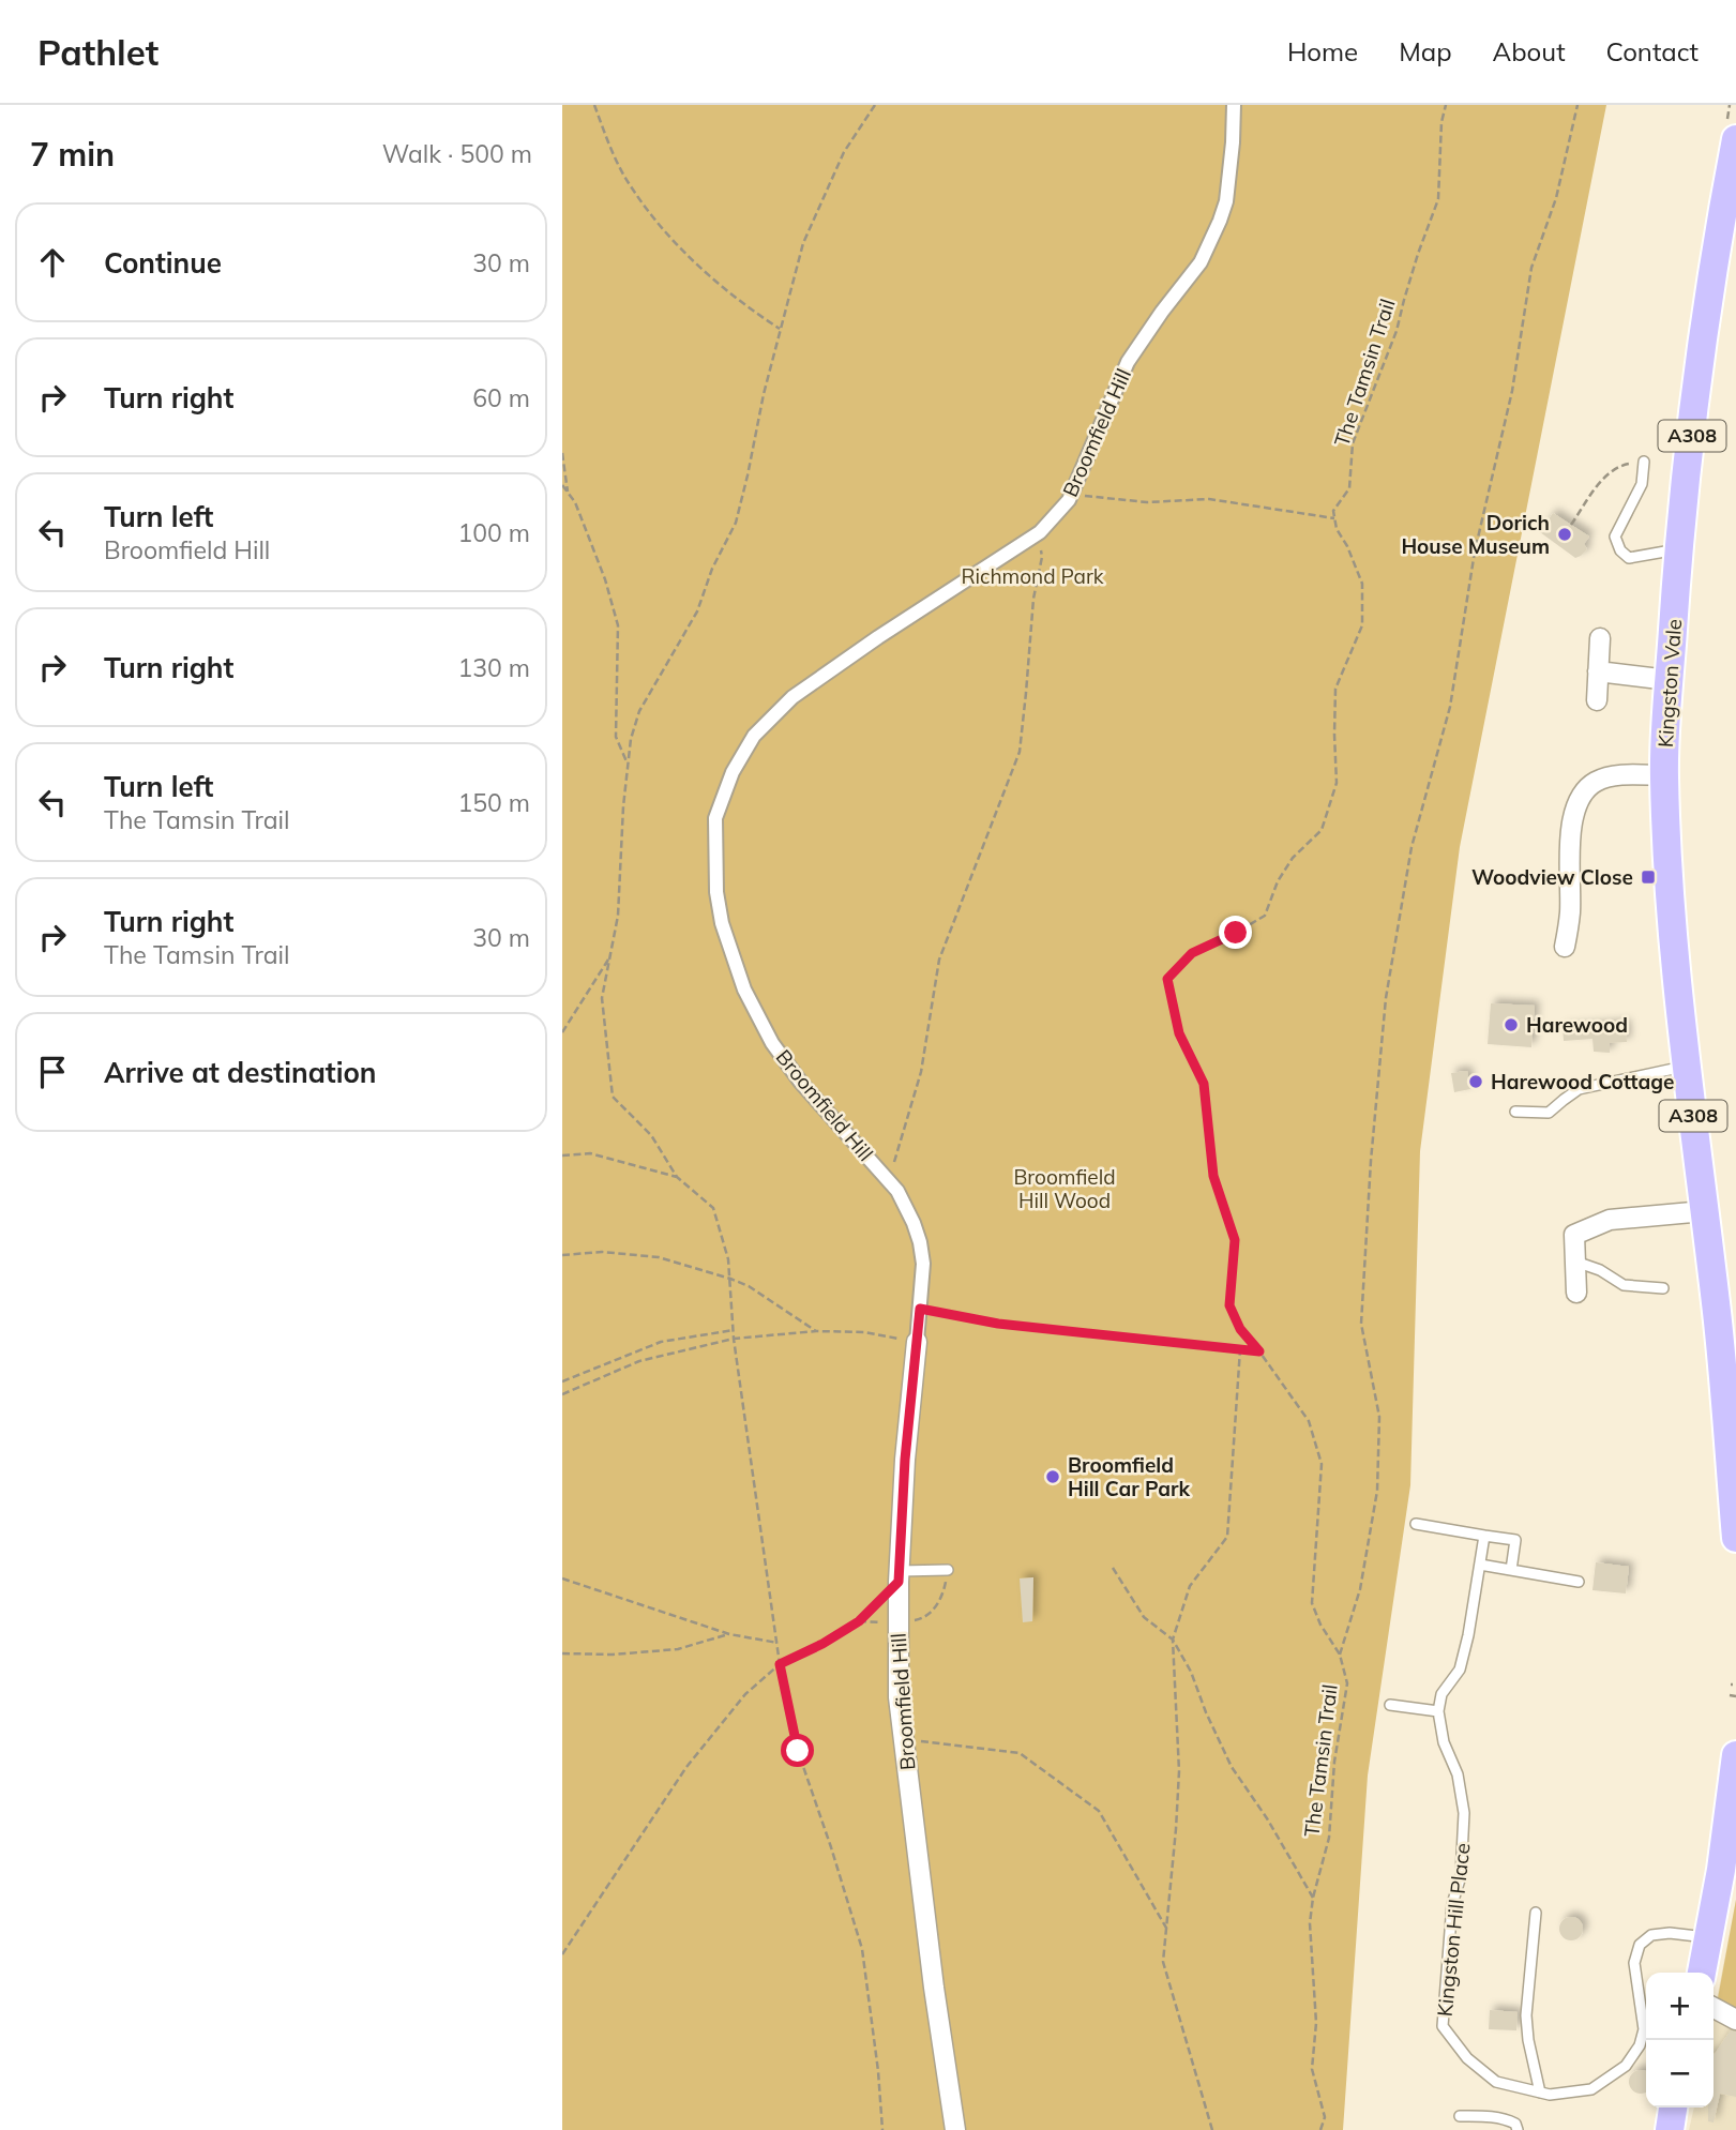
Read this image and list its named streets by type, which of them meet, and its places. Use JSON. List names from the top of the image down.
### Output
{
  "streets": {
    "main road": ["A308", "Kingston Vale"],
    "street": ["Broomfield Hill"],
    "lane": ["Kingston Hill Place"],
    "path": ["The Tamsin Trail"]
  },
  "crossings": [
    ["A308", "Kingston Vale"]
  ],
  "parks": ["Richmond Park", "Broomfield Hill Wood"],
  "places": {
    "other": [
      "Dorich House Museum",
      "Harewood",
      "Harewood Cottage",
      "Broomfield Hill Car Park"
    ],
    "transit": ["Woodview Close"]
  },
  "page": {
    "header": "Pathlet",
    "nav": [
      "Home",
      "Map",
      "About",
      "Contact"
    ],
    "heading": ["7 min", "Walk · 500 m"],
    "list": [
      ["Continue", "30 m"],
      ["Turn right", "60 m"],
      ["Turn left", "Broomfield Hill", "100 m"],
      ["Turn right", "130 m"],
      ["Turn left", "The Tamsin Trail", "150 m"],
      ["Turn right", "The Tamsin Trail", "30 m"],
      "Arrive at destination"
    ],
    "map_buttons": ["+", "−"]
  }
}
